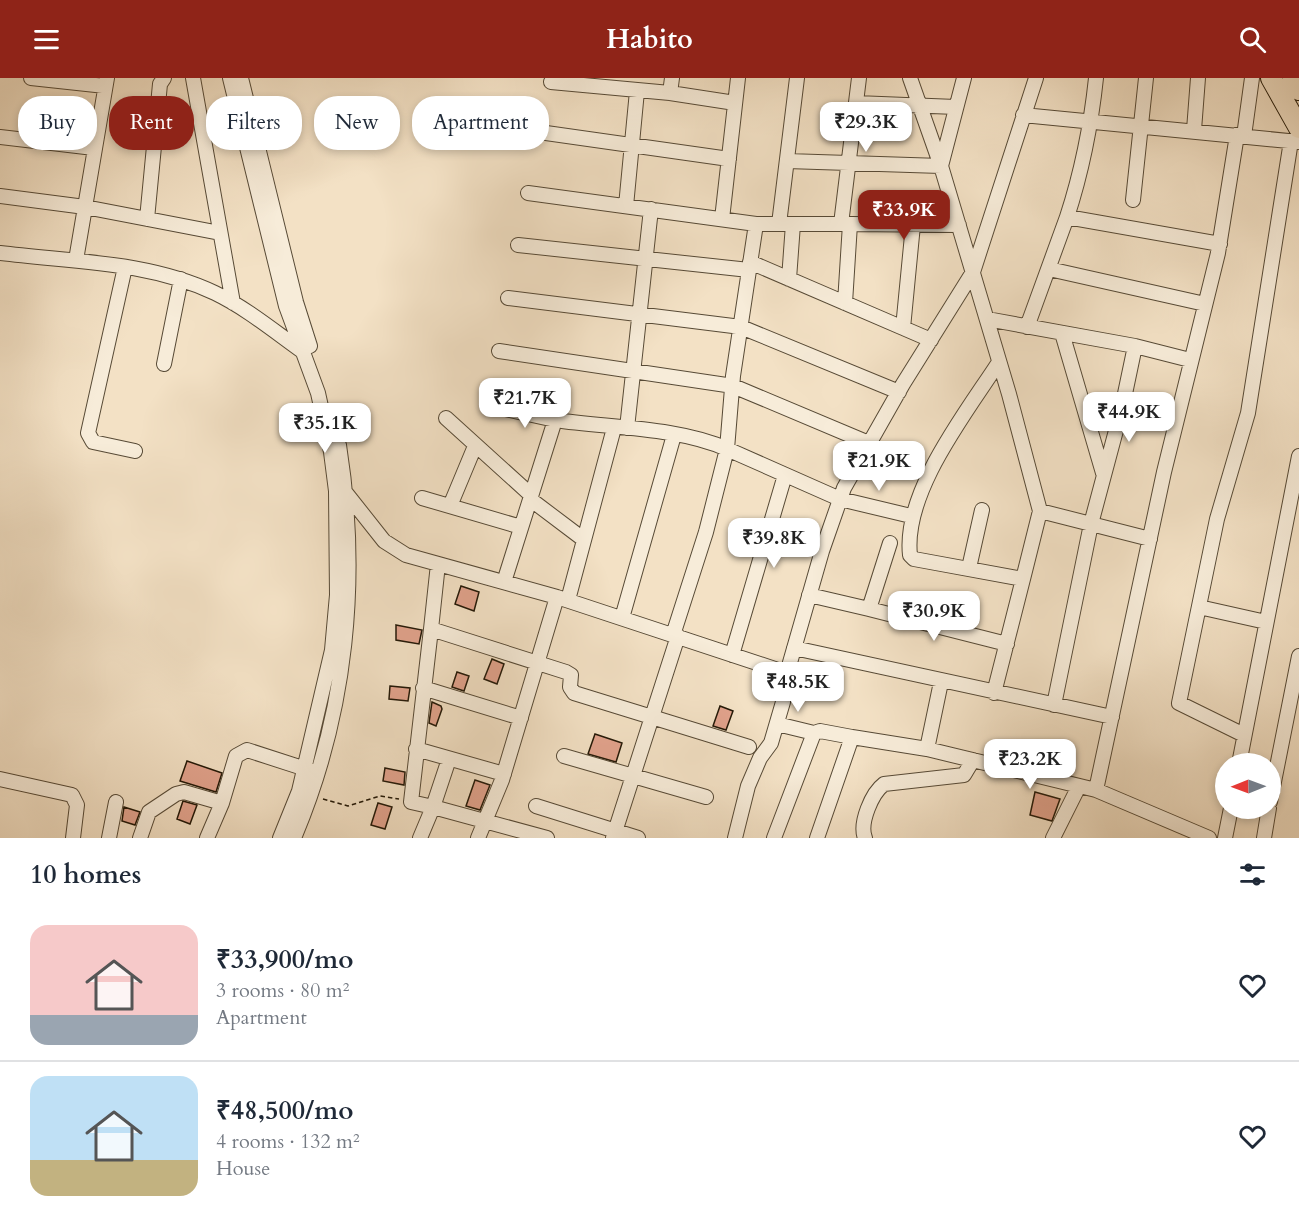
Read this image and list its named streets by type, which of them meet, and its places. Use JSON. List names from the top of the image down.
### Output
{
  "north": "left",
  "page": {
    "header": "Habito",
    "chip": [
      "Buy",
      "Rent",
      "Filters",
      "New",
      "Apartment"
    ],
    "price": [
      "₹29.3K",
      "₹33.9K",
      "₹21.7K",
      "₹44.9K",
      "₹35.1K",
      "₹21.9K",
      "₹39.8K",
      "₹30.9K",
      "₹48.5K",
      "₹23.2K"
    ],
    "heading": "10 homes",
    "list": [
      {
        "name": "₹33,900/mo",
        "note": "3 rooms · 80 m² · Apartment"
      },
      {
        "name": "₹48,500/mo",
        "note": "4 rooms · 132 m² · House"
      }
    ]
  }
}
